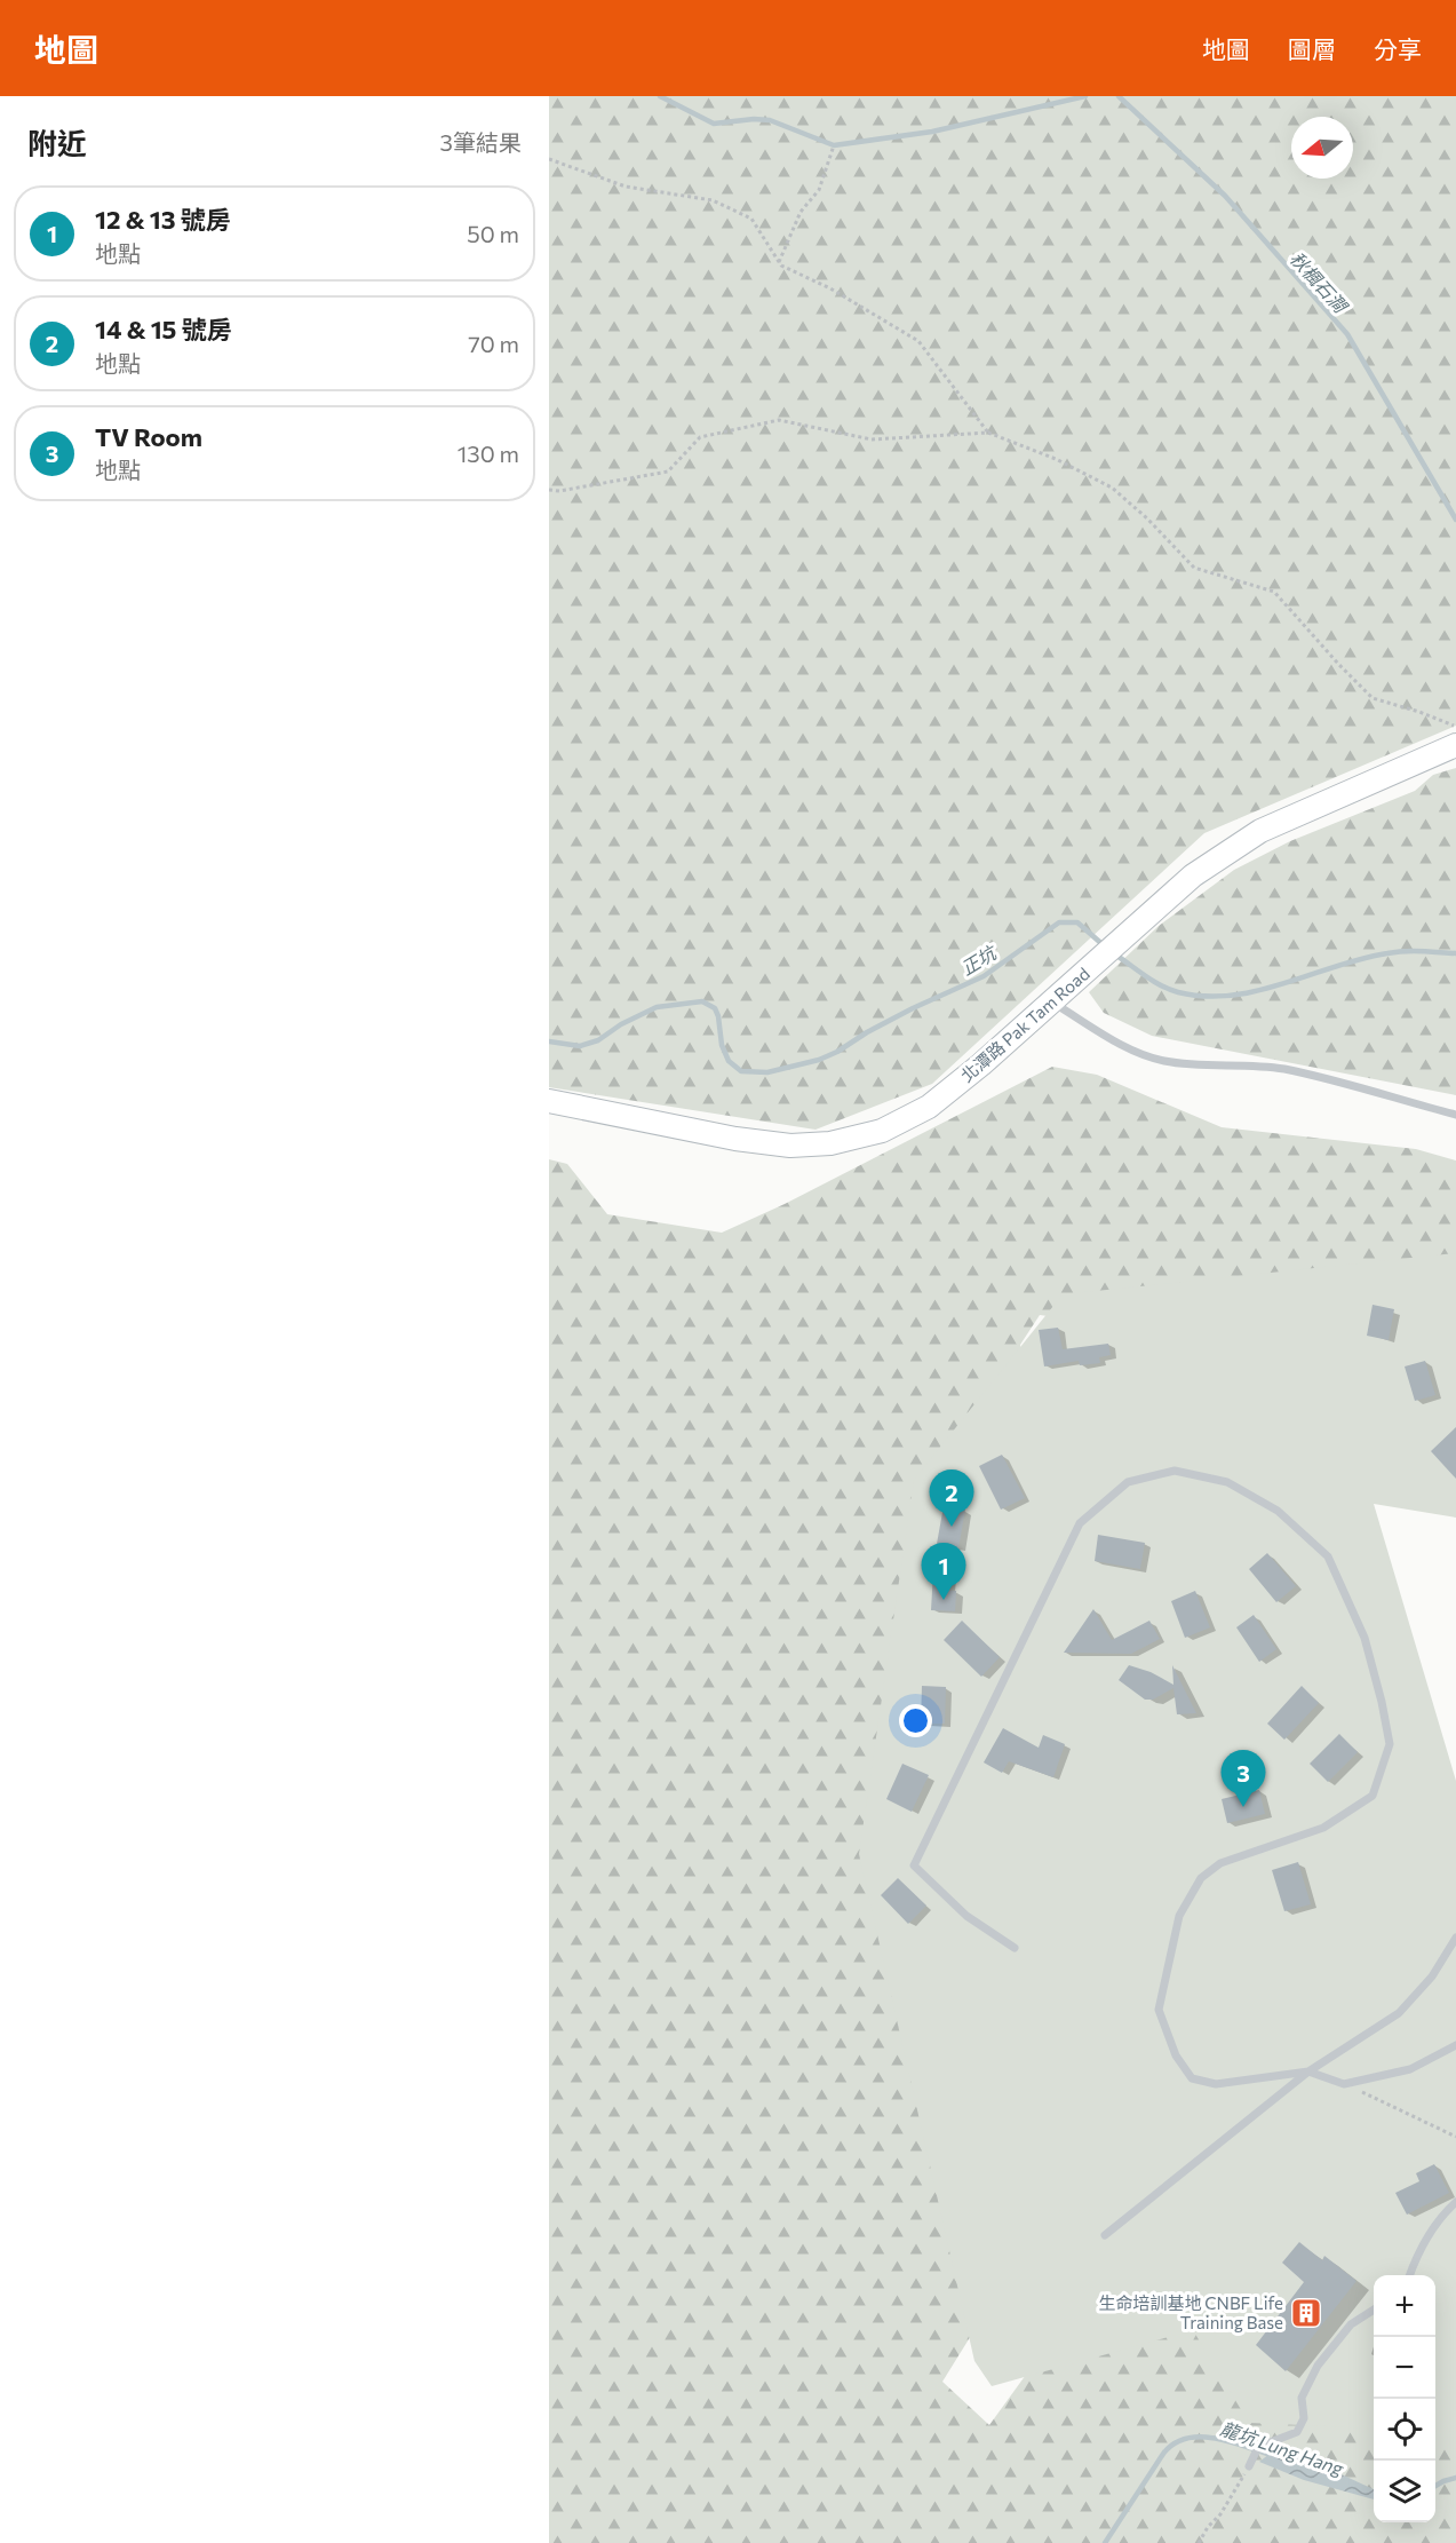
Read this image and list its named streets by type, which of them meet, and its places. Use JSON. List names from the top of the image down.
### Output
{
  "streets": {
    "street": ["北潭路 Pak Tam Road"]
  },
  "water": ["秋楓石澗", "正坑", "龍坑 Lung Hang"],
  "places": {
    "building": ["生命培訓基地 CNBF Life Training Base"]
  },
  "north": "left",
  "page": {
    "header": "地圖",
    "nav": ["地圖", "圖層", "分享"],
    "heading": ["附近", "3筆結果"],
    "list": [
      {
        "mark": "1",
        "name": "12 & 13 號房",
        "note": "地點",
        "value": "50 m"
      },
      {
        "mark": "2",
        "name": "14 & 15 號房",
        "note": "地點",
        "value": "70 m"
      },
      {
        "mark": "3",
        "name": "TV Room",
        "note": "地點",
        "value": "130 m"
      }
    ],
    "pins": ["2", "1", "3"],
    "map_buttons": ["+", "−"]
  }
}
